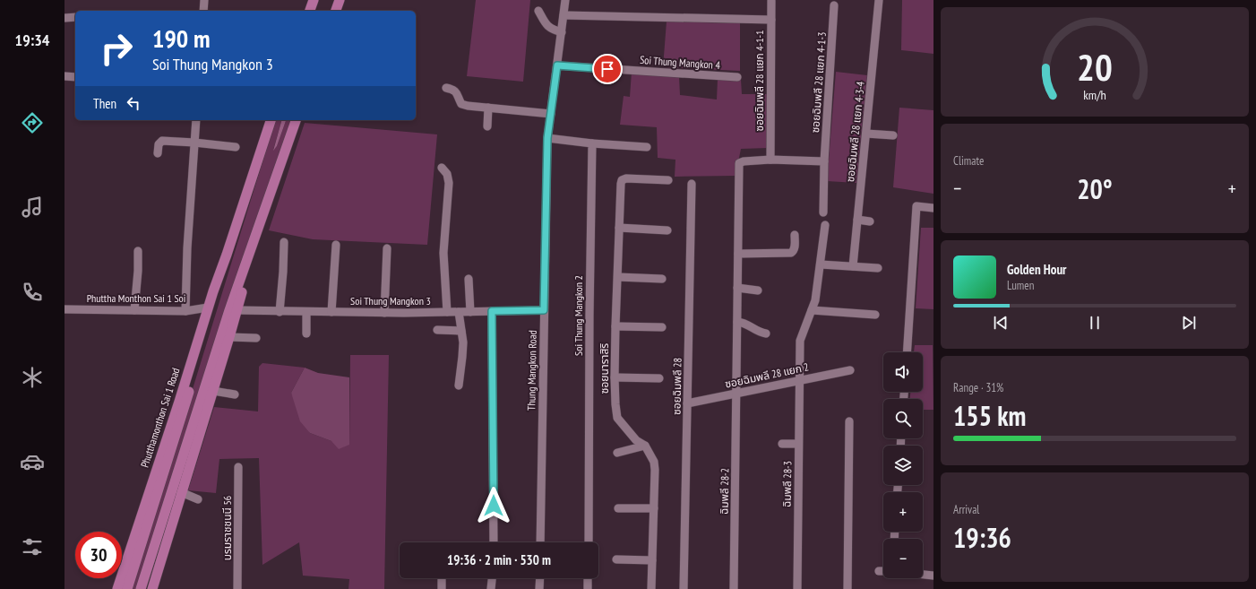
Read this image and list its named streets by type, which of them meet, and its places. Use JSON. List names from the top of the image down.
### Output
{
  "streets": {
    "main road": ["Phutthamonthon Sai 1 Road"],
    "street": [
      "Soi Thung Mangkon 4",
      "ซอยฉิมพลี 28 แยก 4-1-1",
      "ซอยฉิมพลี 28 แยก 4-1-3",
      "ซอยฉิมพลี 28 แยก 4-3-4",
      "Phuttha Monthon Sai 1 Soi",
      "Soi Thung Mangkon 3",
      "Soi Thung Mangkon 2",
      "ซอยนาราสิริ",
      "Thung Mangkon Road",
      "ซอยฉิมพลี 28 แยก 2",
      "ซอยฉิมพลี 28",
      "ฉิมพลี 28-3",
      "ฉิมพลี 28-2",
      "บรมราชชนนี 56"
    ]
  },
  "crossings": [
    ["Soi Thung Mangkon 4", "Thung Mangkon Road"],
    ["ซอยฉิมพลี 28 แยก 4-1-1", "ฉิมพลี 28-2"],
    ["Phuttha Monthon Sai 1 Soi", "Phutthamonthon Sai 1 Road"],
    ["Soi Thung Mangkon 3", "Thung Mangkon Road"],
    ["ซอยฉิมพลี 28 แยก 2", "ซอยฉิมพลี 28"],
    ["ซอยฉิมพลี 28 แยก 2", "ฉิมพลี 28-3"],
    ["ซอยฉิมพลี 28 แยก 2", "ฉิมพลี 28-2"]
  ],
  "page": {
    "tabs": "19:34",
    "turn": ["190 m", "Soi Thung Mangkon 3"],
    "then": "Then",
    "tile": [
      "Climate",
      ["Range · 31%", "155 km"],
      ["Arrival", "19:36"]
    ],
    "heat": ["−", "20°", "+"],
    "song": ["Golden Hour", "Lumen"],
    "map_buttons": ["+", "−"],
    "limit": "30",
    "trip": "19:36 · 2 min · 530 m",
    "gauge": ["20", "km/h"]
  }
}
